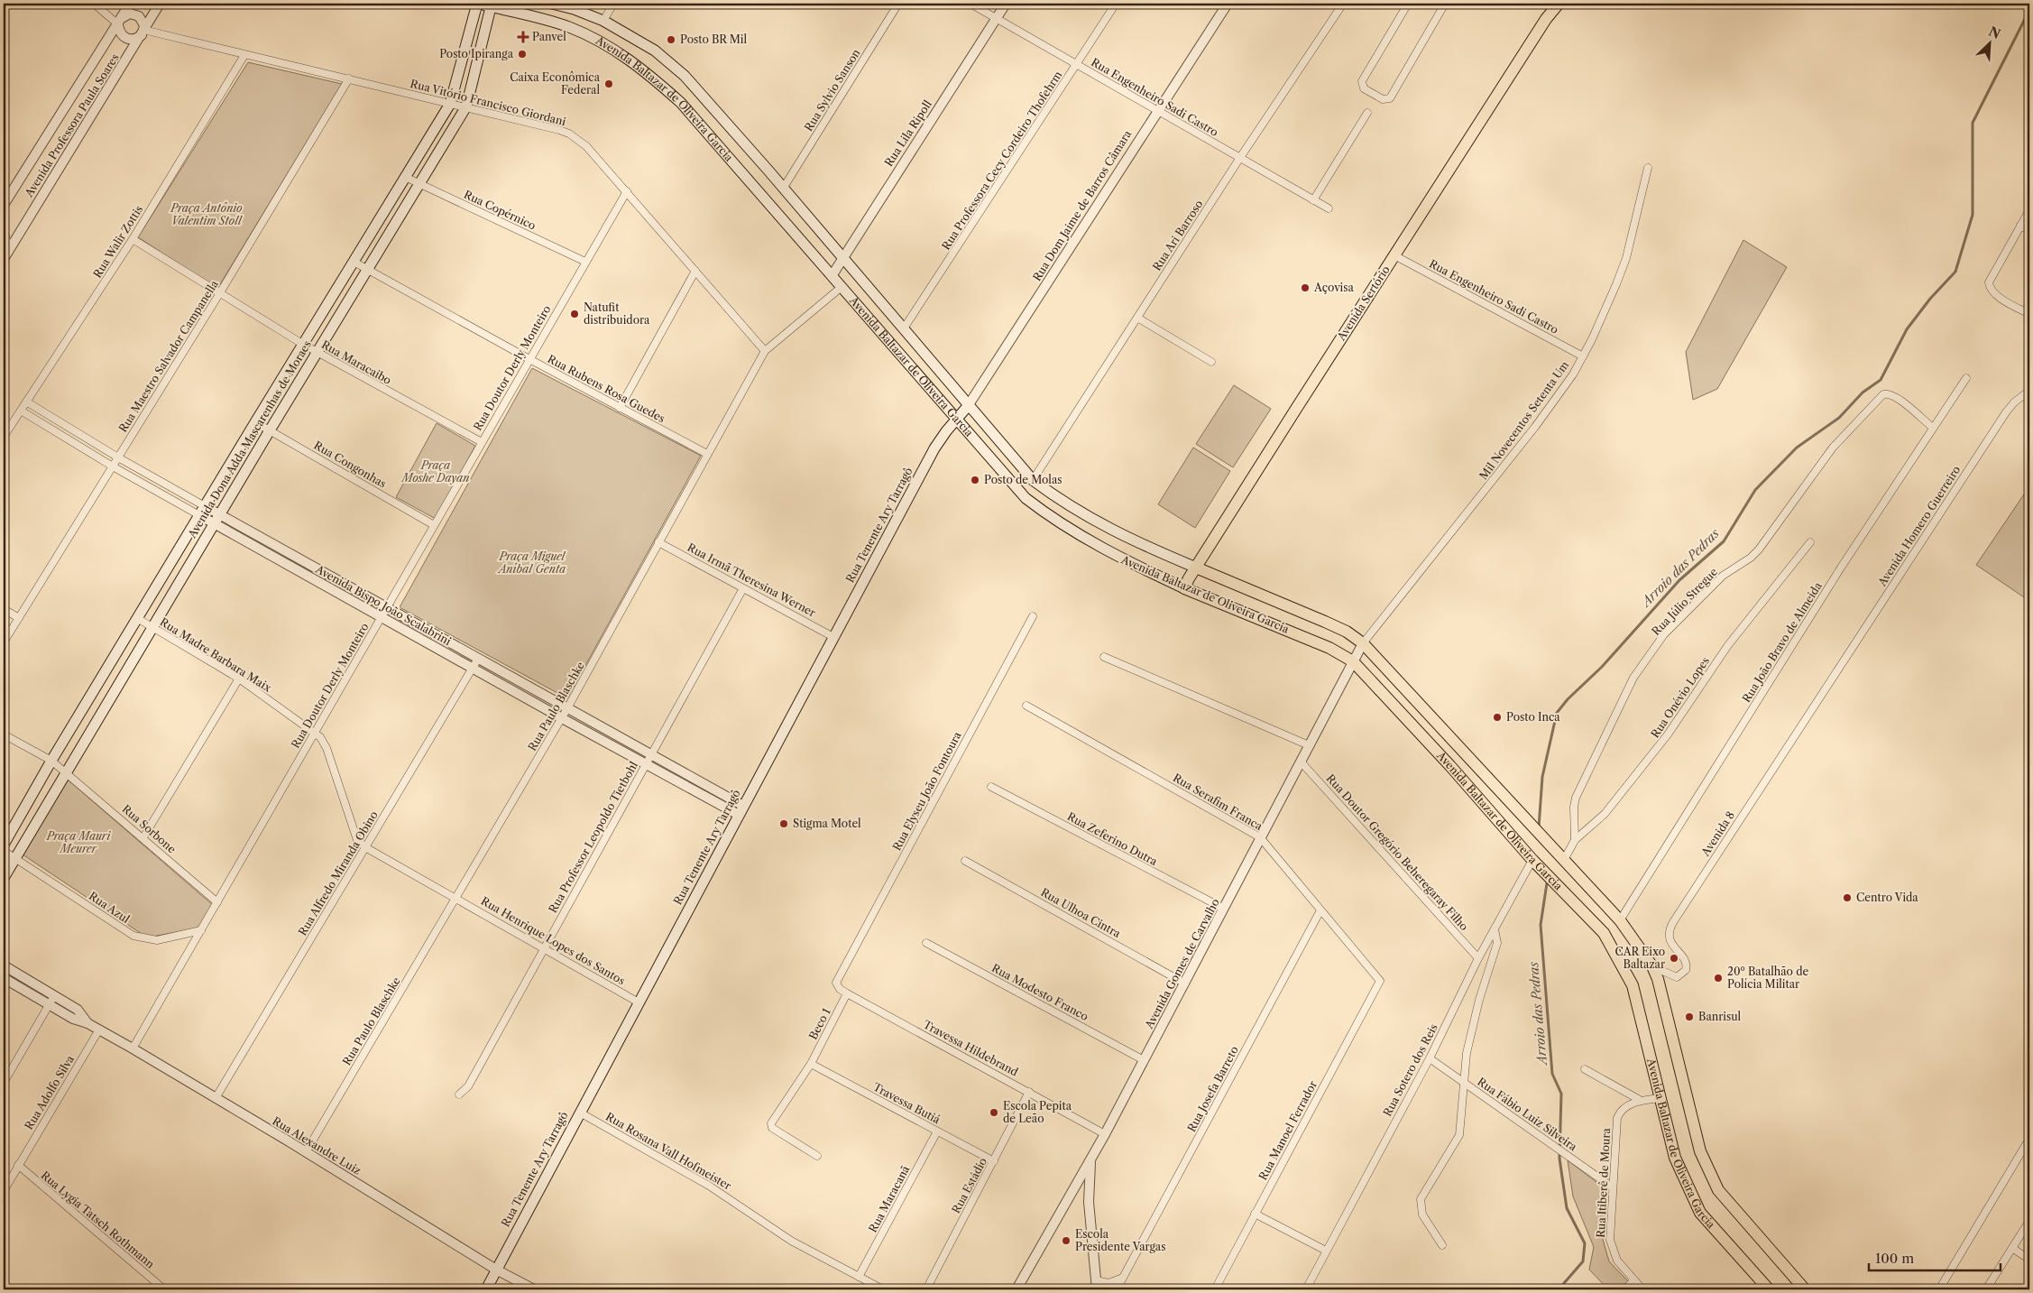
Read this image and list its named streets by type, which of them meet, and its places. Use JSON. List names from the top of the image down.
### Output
{
  "streets": {
    "main road": [
      "Avenida Baltazar de Oliveira Garcia",
      "Rua Dom Jaime de Barros Câmara",
      "Avenida Sertório",
      "Avenida Dona Adda Mascarenhas de Moraes",
      "Rua Tenente Ary Tarragô"
    ],
    "street": [
      "Rua Sylvio Sanson",
      "Rua Engenheiro Sadi Castro",
      "Rua Vitório Francisco Giordani",
      "Avenida Professora Paula Soares",
      "Rua Lila Ripoll",
      "Rua Professora Cecy Cordeiro Thofehrm",
      "Rua Copérnico",
      "Rua Ari Barroso",
      "Rua Walir Zottis",
      "Rua Maestro Salvador Campanella",
      "Rua Maracaibo",
      "Rua Doutor Derly Monteiro",
      "Rua Rubens Rosa Guedes",
      "Mil Novecentos Setenta Um",
      "Rua Congonhas",
      "Avenida Homero Guerreiro",
      "Rua Irmã Theresina Werner",
      "Rua Júlio Stregue",
      "Avenida Bispo João Scalabrini",
      "Rua João Bravo de Almeida",
      "Rua Madre Barbara Maix",
      "Rua Onévio Lopes",
      "Rua Paulo Blaschke",
      "Rua Elyseu João Fontoura",
      "Rua Serafim Franca",
      "Rua Sorbone",
      "Avenida 8",
      "Rua Professor Leopoldo Tietbohl",
      "Rua Zeferino Dutra",
      "Rua Doutor Gregório Beheregaray Filho",
      "Rua Alfredo Miranda Obino",
      "Rua Azul",
      "Rua Ulhoa Cintra",
      "Rua Henrique Lopes dos Santos",
      "Avenida Gomes de Carvalho",
      "Rua Modesto Franco",
      "Beco 1",
      "Travessa Hildebrand",
      "Rua Sotero dos Reis",
      "Rua Josefa Barreto",
      "Rua Adolfo Silva",
      "Travessa Butiá",
      "Rua Fábio Luiz Silveira",
      "Rua Manoel Ferrador",
      "Rua Alexandre Luiz",
      "Rua Rosana Vall Hofmeister",
      "Rua Itiberê de Moura",
      "Rua Estádio",
      "Rua Maracanã",
      "Rua Lygia Tatsch Rothmann"
    ]
  },
  "crossings": [
    ["Rua Sylvio Sanson", "Avenida Baltazar de Oliveira Garcia"],
    ["Rua Engenheiro Sadi Castro", "Rua Lila Ripoll"],
    ["Rua Engenheiro Sadi Castro", "Rua Professora Cecy Cordeiro Thofehrm"],
    ["Rua Engenheiro Sadi Castro", "Rua Dom Jaime de Barros Câmara"],
    ["Rua Engenheiro Sadi Castro", "Rua Ari Barroso"],
    ["Rua Engenheiro Sadi Castro", "Avenida Sertório"],
    ["Rua Engenheiro Sadi Castro", "Mil Novecentos Setenta Um"],
    ["Avenida Baltazar de Oliveira Garcia", "Rua Lila Ripoll"],
    ["Avenida Baltazar de Oliveira Garcia", "Rua Professora Cecy Cordeiro Thofehrm"],
    ["Avenida Baltazar de Oliveira Garcia", "Rua Dom Jaime de Barros Câmara"],
    ["Avenida Baltazar de Oliveira Garcia", "Rua Ari Barroso"],
    ["Avenida Baltazar de Oliveira Garcia", "Avenida Sertório"],
    ["Avenida Baltazar de Oliveira Garcia", "Mil Novecentos Setenta Um"],
    ["Avenida Baltazar de Oliveira Garcia", "Avenida Dona Adda Mascarenhas de Moraes"],
    ["Avenida Baltazar de Oliveira Garcia", "Rua Tenente Ary Tarragô"],
    ["Avenida Baltazar de Oliveira Garcia", "Rua João Bravo de Almeida"],
    ["Avenida Baltazar de Oliveira Garcia", "Rua Onévio Lopes"],
    ["Avenida Baltazar de Oliveira Garcia", "Rua Paulo Blaschke"],
    ["Avenida Baltazar de Oliveira Garcia", "Avenida 8"],
    ["Avenida Baltazar de Oliveira Garcia", "Avenida Gomes de Carvalho"],
    ["Avenida Baltazar de Oliveira Garcia", "Rua Sotero dos Reis"],
    ["Avenida Baltazar de Oliveira Garcia", "Rua Itiberê de Moura"],
    ["Rua Vitório Francisco Giordani", "Avenida Professora Paula Soares"],
    ["Rua Vitório Francisco Giordani", "Rua Walir Zottis"],
    ["Rua Vitório Francisco Giordani", "Rua Maestro Salvador Campanella"],
    ["Rua Vitório Francisco Giordani", "Rua Doutor Derly Monteiro"],
    ["Rua Vitório Francisco Giordani", "Avenida Dona Adda Mascarenhas de Moraes"],
    ["Rua Vitório Francisco Giordani", "Rua Paulo Blaschke"],
    ["Rua Dom Jaime de Barros Câmara", "Rua Tenente Ary Tarragô"],
    ["Rua Copérnico", "Rua Doutor Derly Monteiro"],
    ["Rua Copérnico", "Avenida Dona Adda Mascarenhas de Moraes"],
    ["Rua Walir Zottis", "Rua Maracaibo"],
    ["Rua Walir Zottis", "Avenida Bispo João Scalabrini"],
    ["Rua Maestro Salvador Campanella", "Rua Maracaibo"],
    ["Rua Maestro Salvador Campanella", "Avenida Bispo João Scalabrini"],
    ["Rua Maracaibo", "Rua Doutor Derly Monteiro"],
    ["Rua Maracaibo", "Avenida Dona Adda Mascarenhas de Moraes"],
    ["Rua Doutor Derly Monteiro", "Rua Rubens Rosa Guedes"],
    ["Rua Doutor Derly Monteiro", "Rua Congonhas"],
    ["Rua Doutor Derly Monteiro", "Avenida Bispo João Scalabrini"],
    ["Rua Doutor Derly Monteiro", "Rua Madre Barbara Maix"],
    ["Rua Doutor Derly Monteiro", "Rua Sorbone"],
    ["Rua Doutor Derly Monteiro", "Rua Azul"],
    ["Rua Doutor Derly Monteiro", "Rua Alexandre Luiz"],
    ["Rua Rubens Rosa Guedes", "Avenida Dona Adda Mascarenhas de Moraes"],
    ["Rua Rubens Rosa Guedes", "Rua Paulo Blaschke"],
    ["Mil Novecentos Setenta Um", "Avenida Gomes de Carvalho"],
    ["Avenida Dona Adda Mascarenhas de Moraes", "Rua Congonhas"],
    ["Avenida Dona Adda Mascarenhas de Moraes", "Avenida Bispo João Scalabrini"],
    ["Avenida Dona Adda Mascarenhas de Moraes", "Rua Madre Barbara Maix"],
    ["Avenida Dona Adda Mascarenhas de Moraes", "Rua Sorbone"],
    ["Avenida Dona Adda Mascarenhas de Moraes", "Rua Azul"],
    ["Rua Tenente Ary Tarragô", "Rua Irmã Theresina Werner"],
    ["Rua Tenente Ary Tarragô", "Avenida Bispo João Scalabrini"],
    ["Rua Tenente Ary Tarragô", "Rua Henrique Lopes dos Santos"],
    ["Rua Tenente Ary Tarragô", "Rua Alexandre Luiz"],
    ["Rua Tenente Ary Tarragô", "Rua Rosana Vall Hofmeister"],
    ["Avenida Homero Guerreiro", "Avenida 8"],
    ["Rua Irmã Theresina Werner", "Rua Paulo Blaschke"],
    ["Rua Irmã Theresina Werner", "Rua Professor Leopoldo Tietbohl"],
    ["Rua Júlio Stregue", "Rua João Bravo de Almeida"],
    ["Rua Júlio Stregue", "Rua Onévio Lopes"],
    ["Avenida Bispo João Scalabrini", "Rua Paulo Blaschke"],
    ["Avenida Bispo João Scalabrini", "Rua Professor Leopoldo Tietbohl"],
    ["Avenida Bispo João Scalabrini", "Rua Alfredo Miranda Obino"],
    ["Rua Madre Barbara Maix", "Rua Paulo Blaschke"],
    ["Rua Madre Barbara Maix", "Rua Alfredo Miranda Obino"],
    ["Rua Madre Barbara Maix", "Rua Henrique Lopes dos Santos"],
    ["Rua Paulo Blaschke", "Rua Henrique Lopes dos Santos"],
    ["Rua Paulo Blaschke", "Rua Alexandre Luiz"],
    ["Rua Elyseu João Fontoura", "Beco 1"],
    ["Rua Elyseu João Fontoura", "Travessa Hildebrand"],
    ["Rua Serafim Franca", "Avenida Gomes de Carvalho"],
    ["Rua Serafim Franca", "Rua Josefa Barreto"],
    ["Rua Serafim Franca", "Rua Manoel Ferrador"],
    ["Rua Professor Leopoldo Tietbohl", "Rua Henrique Lopes dos Santos"],
    ["Rua Zeferino Dutra", "Avenida Gomes de Carvalho"],
    ["Rua Doutor Gregório Beheregaray Filho", "Avenida Gomes de Carvalho"],
    ["Rua Doutor Gregório Beheregaray Filho", "Rua Sotero dos Reis"],
    ["Rua Alfredo Miranda Obino", "Rua Alexandre Luiz"],
    ["Rua Ulhoa Cintra", "Avenida Gomes de Carvalho"],
    ["Avenida Gomes de Carvalho", "Rua Modesto Franco"],
    ["Avenida Gomes de Carvalho", "Travessa Hildebrand"],
    ["Beco 1", "Travessa Hildebrand"],
    ["Beco 1", "Travessa Butiá"],
    ["Travessa Hildebrand", "Rua Estádio"],
    ["Rua Sotero dos Reis", "Rua Fábio Luiz Silveira"],
    ["Rua Adolfo Silva", "Rua Alexandre Luiz"],
    ["Rua Adolfo Silva", "Rua Lygia Tatsch Rothmann"],
    ["Travessa Butiá", "Rua Estádio"],
    ["Travessa Butiá", "Rua Maracanã"],
    ["Rua Fábio Luiz Silveira", "Rua Itiberê de Moura"],
    ["Rua Rosana Vall Hofmeister", "Rua Maracanã"]
  ],
  "water": ["Arroio das Pedras"],
  "parks": [
    "Praça Antônio Valentim Stoll",
    "Praça Moshe Dayan",
    "Praça Miguel Aníbal Genta",
    "Praça Mauri Meurer"
  ],
  "places": {
    "health": ["Panvel"],
    "other": [
      "Posto BR Mil",
      "Posto Ipiranga",
      "Caixa Econômica Federal",
      "Açovisa",
      "Natufit distribuidora",
      "Posto de Molas",
      "Posto Inca",
      "Stigma Motel",
      "Centro Vida",
      "CAR Eixo Baltazar",
      "20º Batalhão de Polícia Militar",
      "Banrisul",
      "Escola Pepita de Leão",
      "Escola Presidente Vargas"
    ]
  },
  "scale_bar": "100 m",
  "north": "top right"
}
